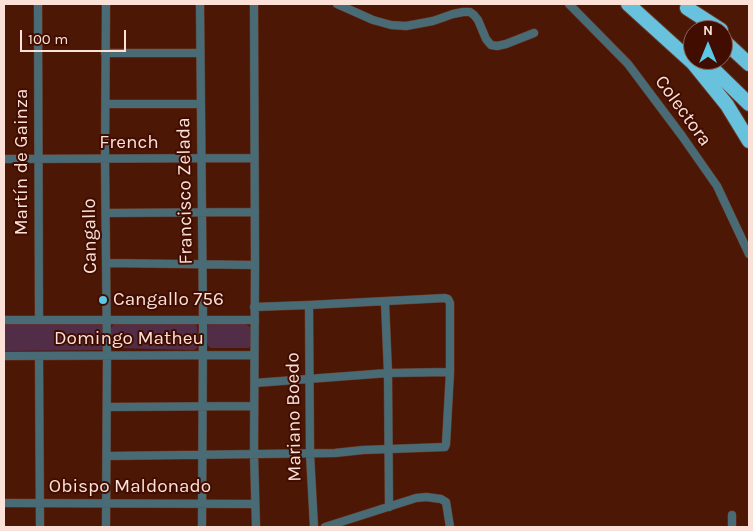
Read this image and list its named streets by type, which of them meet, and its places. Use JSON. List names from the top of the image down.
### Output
{
  "streets": {
    "street": [
      "Colectora",
      "French",
      "Martín de Gainza",
      "Francisco Zelada",
      "Cangallo",
      "Domingo Matheu",
      "Mariano Boedo",
      "Obispo Maldonado"
    ]
  },
  "crossings": [
    ["French", "Martín de Gainza"],
    ["French", "Francisco Zelada"],
    ["French", "Cangallo"],
    ["Martín de Gainza", "Domingo Matheu"],
    ["Francisco Zelada", "Domingo Matheu"],
    ["Francisco Zelada", "Obispo Maldonado"],
    ["Cangallo", "Domingo Matheu"],
    ["Cangallo", "Obispo Maldonado"]
  ],
  "places": ["Cangallo 756"],
  "scale_bar": "100 m",
  "north": "top"
}
